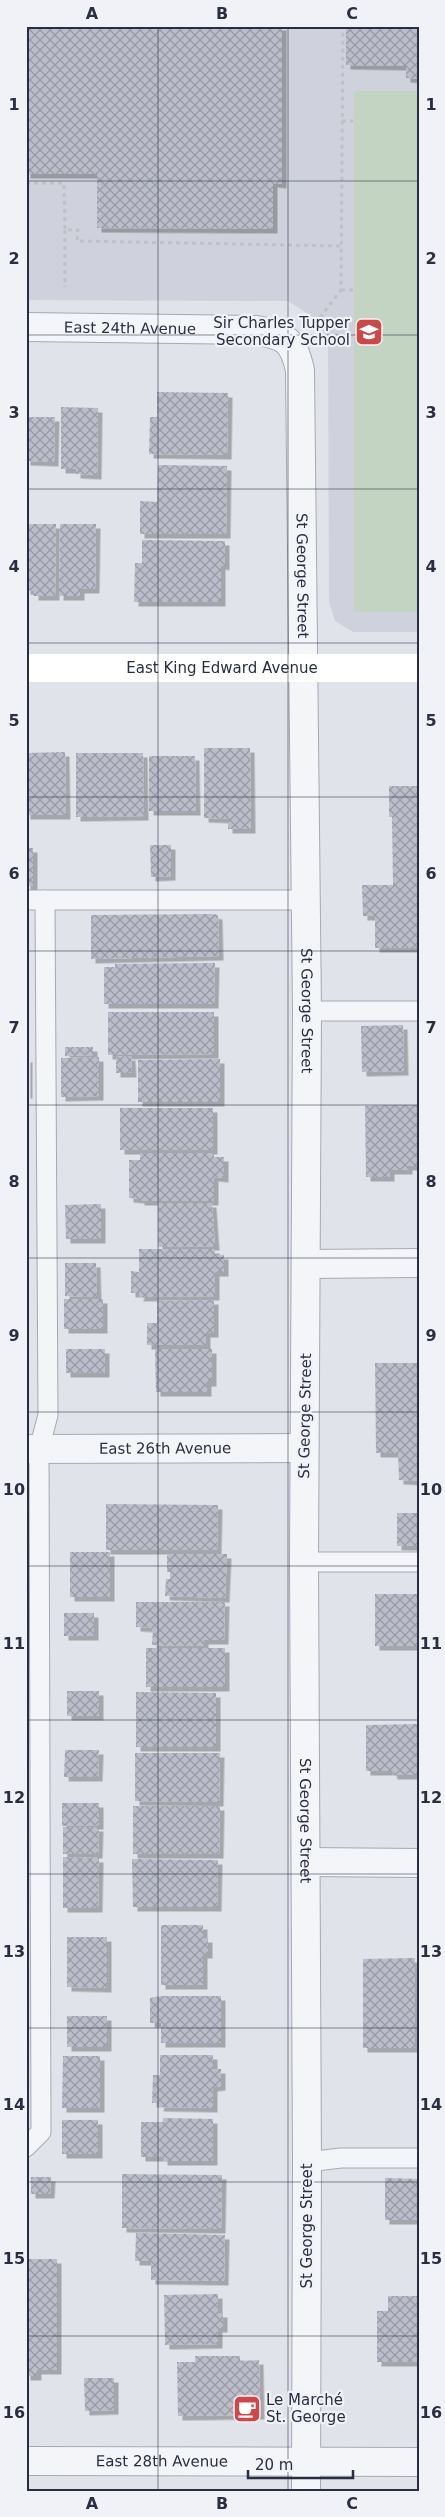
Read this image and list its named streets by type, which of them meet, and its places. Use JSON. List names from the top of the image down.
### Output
{
  "streets": {
    "main road": ["East King Edward Avenue"],
    "street": [
      "East 24th Avenue",
      "St George Street",
      "East 26th Avenue",
      "East 28th Avenue"
    ]
  },
  "crossings": [
    ["East 24th Avenue", "St George Street"],
    ["St George Street", "East King Edward Avenue"],
    ["St George Street", "East 26th Avenue"],
    ["St George Street", "East 28th Avenue"]
  ],
  "places": {
    "school or university": ["Sir Charles Tupper Secondary School"],
    "cafe": ["Le Marché St. George"]
  },
  "scale_bar": "20 m",
  "grid": {
    "columns": ["A", "B", "C"],
    "rows": [
      "1",
      "2",
      "3",
      "4",
      "5",
      "6",
      "7",
      "8",
      "9",
      "10",
      "11",
      "12",
      "13",
      "14",
      "15",
      "16"
    ]
  }
}
